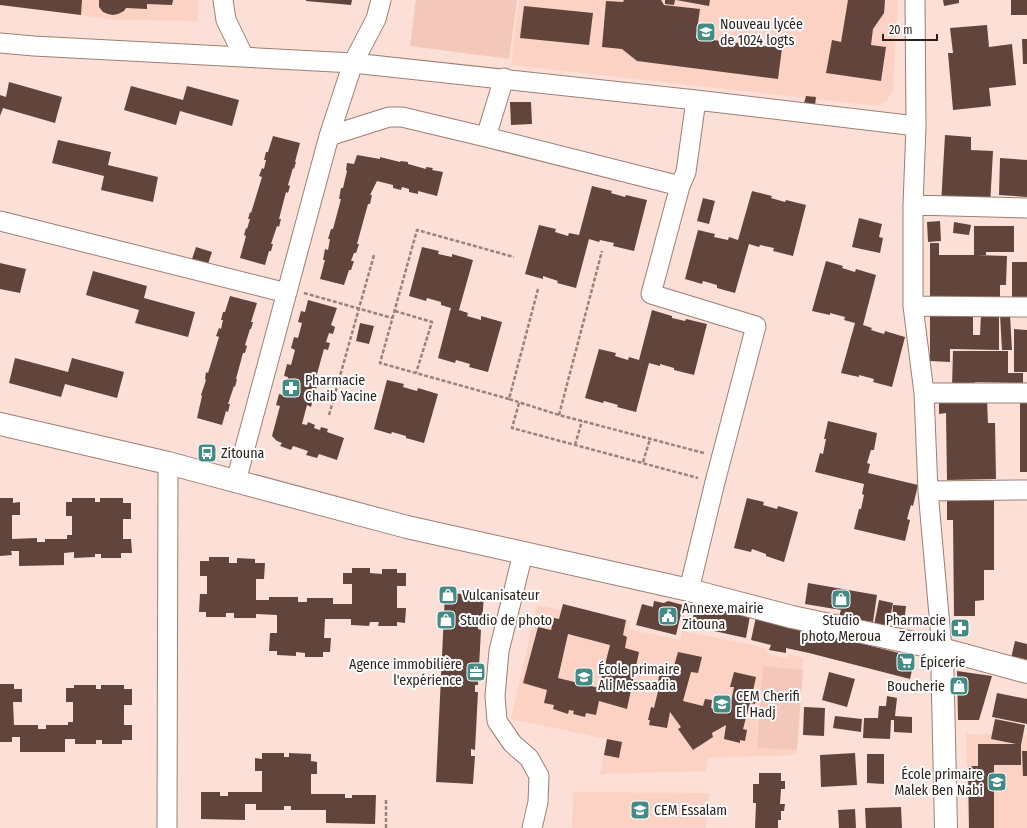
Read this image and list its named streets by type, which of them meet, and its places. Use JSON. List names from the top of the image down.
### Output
{
  "places": {
    "school or university": [
      "Nouveau lycée de 1024 logts",
      "École primaire Ali Messaadia",
      "CEM Cherifi El Hadj",
      "École primaire Malek Ben Nabi",
      "CEM Essalam"
    ],
    "pharmacy": ["Pharmacie Chaib Yacine", "Pharmacie Zerrouki"],
    "bus stop": ["Zitouna"],
    "shop": [
      "Vulcanisateur",
      "Studio photo Meroua",
      "Studio de photo",
      "Boucherie"
    ],
    "public building": ["Annexe mairie Zitouna"],
    "supermarket": ["Épicerie"],
    "office": ["Agence immobilière l'expérience"]
  },
  "scale_bar": "20 m"
}
